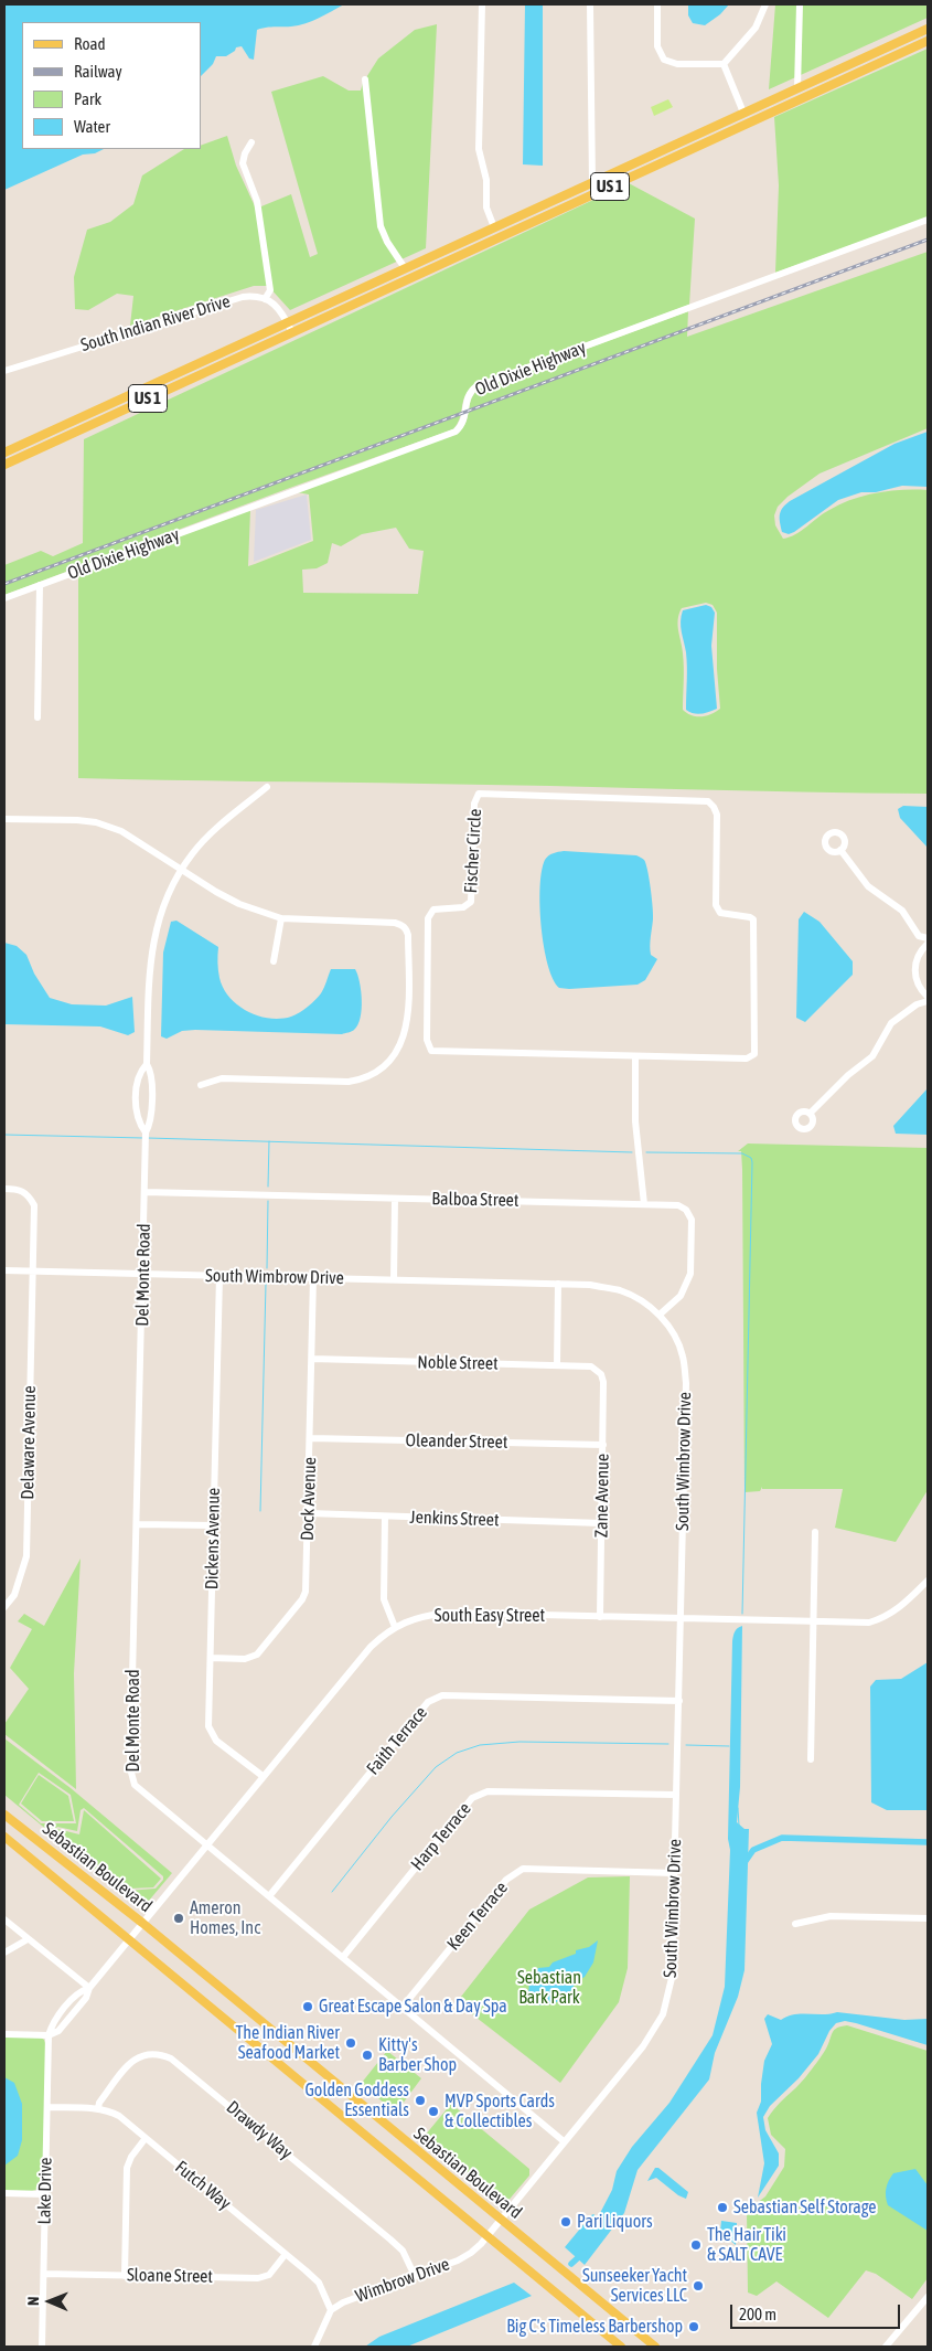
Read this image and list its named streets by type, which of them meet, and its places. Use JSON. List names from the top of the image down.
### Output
{
  "streets": {
    "main road": ["US 1", "Sebastian Boulevard"],
    "street": [
      "South Indian River Drive",
      "Old Dixie Highway",
      "Fischer Circle",
      "Balboa Street",
      "Del Monte Road",
      "South Wimbrow Drive",
      "Noble Street",
      "Oleander Street",
      "Delaware Avenue",
      "Zane Avenue",
      "Dock Avenue",
      "Jenkins Street",
      "Dickens Avenue",
      "South Easy Street",
      "Faith Terrace",
      "Harp Terrace",
      "Keen Terrace",
      "Drawdy Way",
      "Futch Way",
      "Lake Drive",
      "Sloane Street",
      "Wimbrow Drive"
    ]
  },
  "crossings": [
    ["Balboa Street", "Del Monte Road"],
    ["Balboa Street", "South Wimbrow Drive"],
    ["Del Monte Road", "South Wimbrow Drive"],
    ["Del Monte Road", "South Easy Street"],
    ["Del Monte Road", "Faith Terrace"],
    ["Del Monte Road", "Harp Terrace"],
    ["Del Monte Road", "Keen Terrace"],
    ["South Wimbrow Drive", "Delaware Avenue"],
    ["South Wimbrow Drive", "Dock Avenue"],
    ["South Wimbrow Drive", "Dickens Avenue"],
    ["South Wimbrow Drive", "South Easy Street"],
    ["South Wimbrow Drive", "Faith Terrace"],
    ["South Wimbrow Drive", "Harp Terrace"],
    ["South Wimbrow Drive", "Sebastian Boulevard"],
    ["South Wimbrow Drive", "Keen Terrace"],
    ["South Wimbrow Drive", "Wimbrow Drive"],
    ["Noble Street", "Zane Avenue"],
    ["Noble Street", "Dock Avenue"],
    ["Oleander Street", "Zane Avenue"],
    ["Oleander Street", "Dock Avenue"],
    ["Zane Avenue", "Jenkins Street"],
    ["Zane Avenue", "South Easy Street"],
    ["Dock Avenue", "Jenkins Street"],
    ["Dock Avenue", "Dickens Avenue"],
    ["Dickens Avenue", "South Easy Street"],
    ["South Easy Street", "Sebastian Boulevard"],
    ["South Easy Street", "Lake Drive"],
    ["Sebastian Boulevard", "Wimbrow Drive"],
    ["Drawdy Way", "Futch Way"],
    ["Drawdy Way", "Wimbrow Drive"],
    ["Futch Way", "Lake Drive"],
    ["Futch Way", "Sloane Street"],
    ["Futch Way", "Wimbrow Drive"],
    ["Lake Drive", "Sloane Street"]
  ],
  "parks": ["Sebastian Bark Park"],
  "places": [
    "Ameron Homes, Inc",
    "Great Escape Salon & Day Spa",
    "The Indian River Seafood Market",
    "Kitty's Barber Shop",
    "Golden Goddess Essentials",
    "MVP Sports Cards & Collectibles",
    "Sebastian Self Storage",
    "Pari Liquors",
    "The Hair Tiki & SALT CAVE",
    "Sunseeker Yacht Services LLC",
    "Big C's Timeless Barbershop"
  ],
  "legend": [
    "Road",
    "Railway",
    "Park",
    "Water"
  ],
  "scale_bar": "200 m",
  "north": "left"
}
